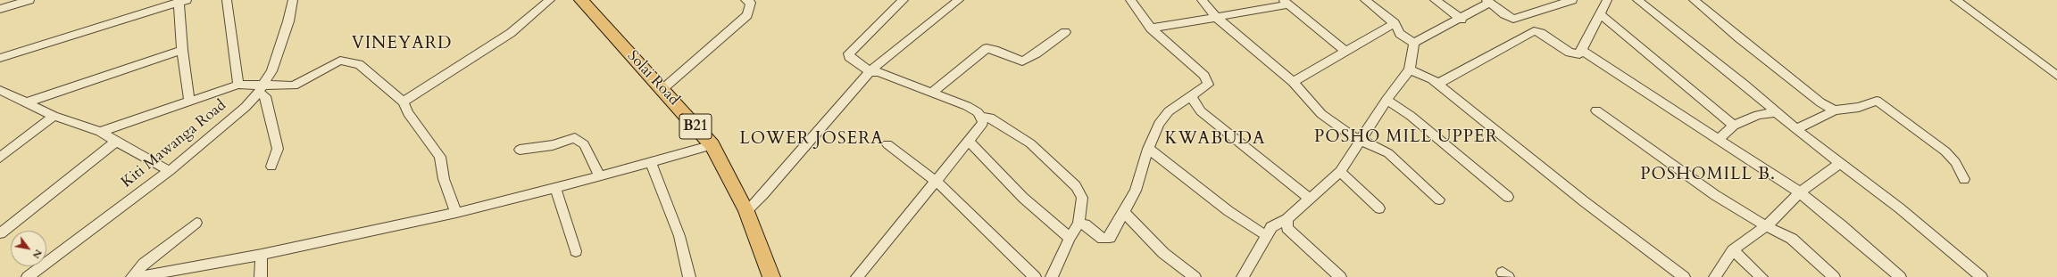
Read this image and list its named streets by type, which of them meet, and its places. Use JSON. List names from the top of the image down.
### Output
{
  "streets": {
    "highway": ["Solai Road", "B21"],
    "street": ["Kiti Mawanga Road"]
  },
  "districts": [
    "VINEYARD",
    "POSHO MILL UPPER",
    "LOWER JOSERA",
    "KWABUDA",
    "POSHOMILL B."
  ],
  "north": "bottom right"
}
